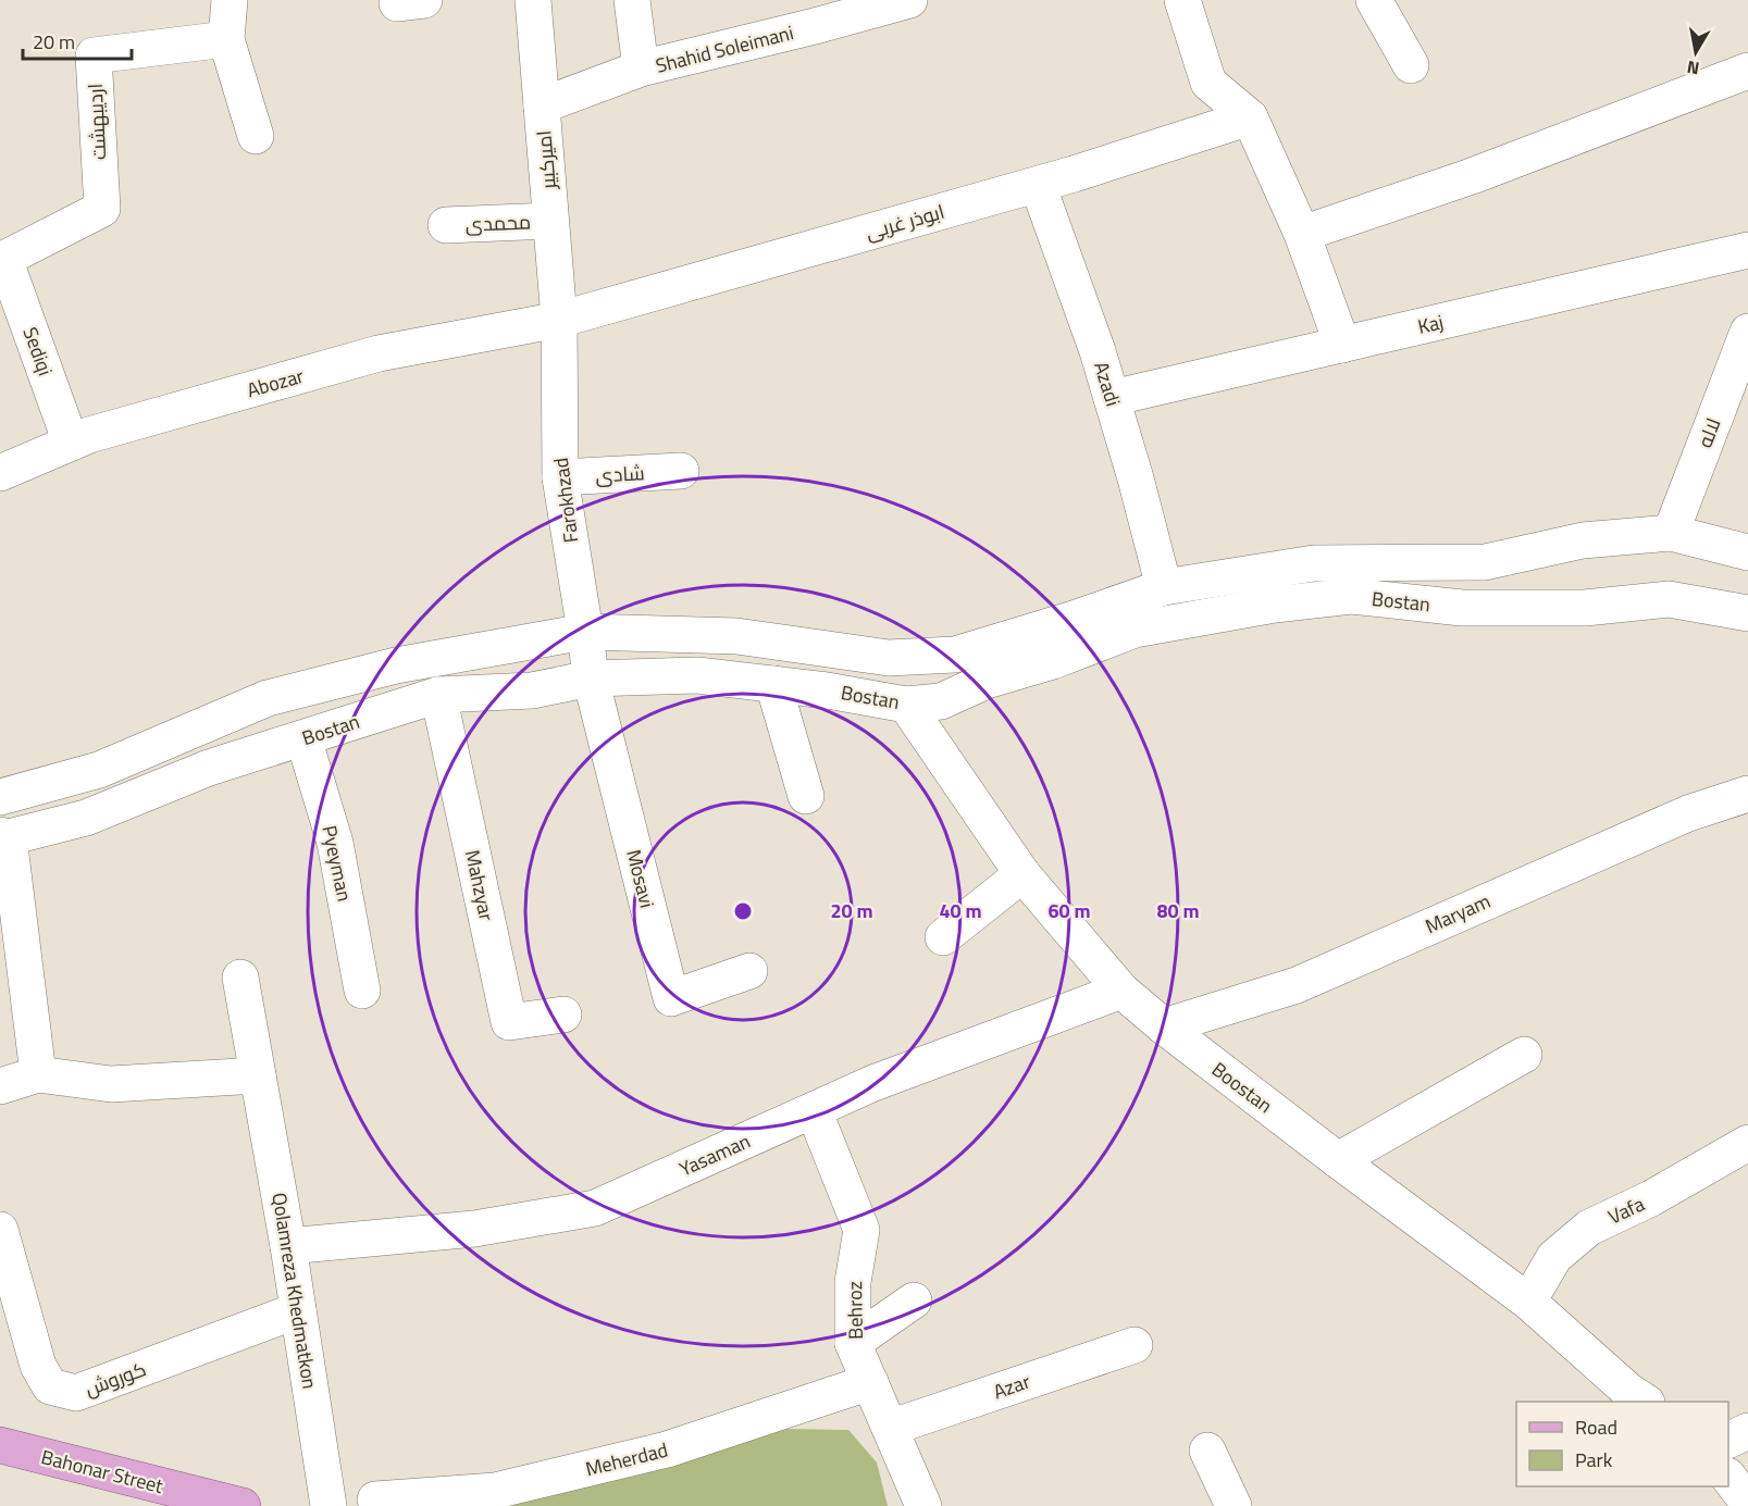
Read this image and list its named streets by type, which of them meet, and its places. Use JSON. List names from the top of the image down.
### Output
{
  "streets": {
    "main road": ["Bahonar Street"],
    "street": [
      "Shahid Soleimani",
      "اردیبهشت",
      "امیرکبیر",
      "ابوذر غربی",
      "محمدی",
      "Kaj",
      "Sediqi",
      "Abozar",
      "Azadi",
      "لاله",
      "شادی",
      "Farokhzad",
      "Bostan",
      "Pyeyman",
      "Mosavi",
      "Mahzyar",
      "Maryam",
      "Boostan",
      "Yasaman",
      "Vafa",
      "Qolamreza Khedmatkon",
      "Behroz",
      "کوروش",
      "Azar",
      "Meherdad"
    ]
  },
  "crossings": [
    ["Shahid Soleimani", "امیرکبیر"],
    ["اردیبهشت", "Sediqi"],
    ["امیرکبیر", "ابوذر غربی"],
    ["امیرکبیر", "محمدی"],
    ["امیرکبیر", "Abozar"],
    ["امیرکبیر", "Farokhzad"],
    ["ابوذر غربی", "Abozar"],
    ["ابوذر غربی", "Azadi"],
    ["ابوذر غربی", "Farokhzad"],
    ["Kaj", "Azadi"],
    ["Sediqi", "Abozar"],
    ["Abozar", "Farokhzad"],
    ["Azadi", "Bostan"],
    ["لاله", "Bostan"],
    ["شادی", "Farokhzad"],
    ["Farokhzad", "Bostan"],
    ["Farokhzad", "Mosavi"],
    ["Bostan", "Pyeyman"],
    ["Bostan", "Mosavi"],
    ["Bostan", "Mahzyar"],
    ["Bostan", "Boostan"],
    ["Maryam", "Boostan"],
    ["Boostan", "Yasaman"],
    ["Boostan", "Vafa"],
    ["Yasaman", "Qolamreza Khedmatkon"],
    ["Yasaman", "Behroz"],
    ["Qolamreza Khedmatkon", "کوروش"],
    ["Behroz", "Azar"],
    ["Behroz", "Meherdad"]
  ],
  "legend": ["Road", "Park"],
  "scale_bar": "20 m",
  "north": "bottom",
  "rings": [
    "20 m",
    "40 m",
    "60 m",
    "80 m"
  ]
}
